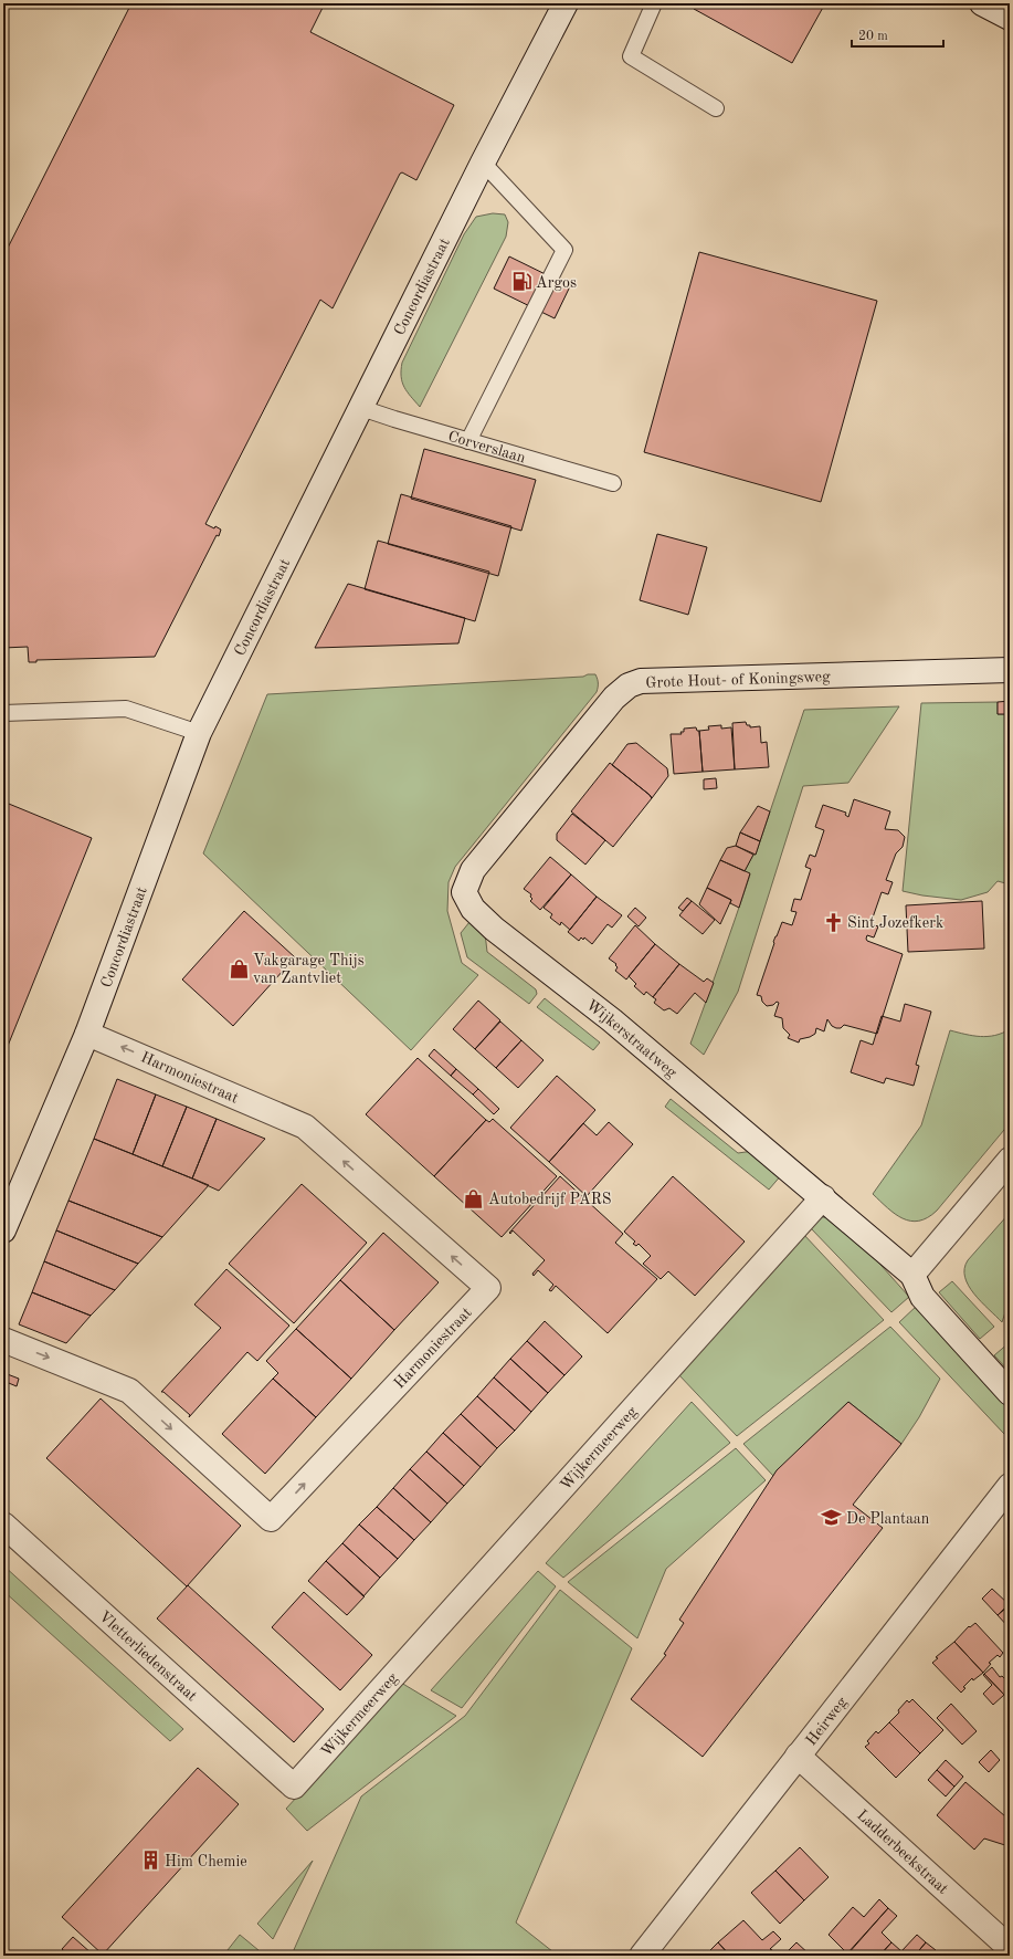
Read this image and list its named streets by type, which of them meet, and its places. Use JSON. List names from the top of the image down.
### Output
{
  "streets": {
    "street": [
      "Concordiastraat",
      "Grote Hout- of Koningsweg",
      "Wijkerstraatweg",
      "Harmoniestraat",
      "Wijkermeerweg",
      "Vletterliedenstraat",
      "Heirweg",
      "Ladderbeekstraat"
    ],
    "lane": ["Corverslaan"]
  },
  "crossings": [
    ["Concordiastraat", "Corverslaan"],
    ["Concordiastraat", "Harmoniestraat"],
    ["Grote Hout- of Koningsweg", "Wijkerstraatweg"],
    ["Wijkerstraatweg", "Wijkermeerweg"],
    ["Wijkermeerweg", "Vletterliedenstraat"],
    ["Heirweg", "Ladderbeekstraat"]
  ],
  "places": {
    "fuel station": ["Argos"],
    "church": ["Sint Jozefkerk"],
    "shop": ["Vakgarage Thijs van Zantvliet", "Autobedrijf PARS"],
    "school or university": ["De Plantaan"],
    "building": ["Him Chemie"]
  },
  "scale_bar": "20 m"
}
